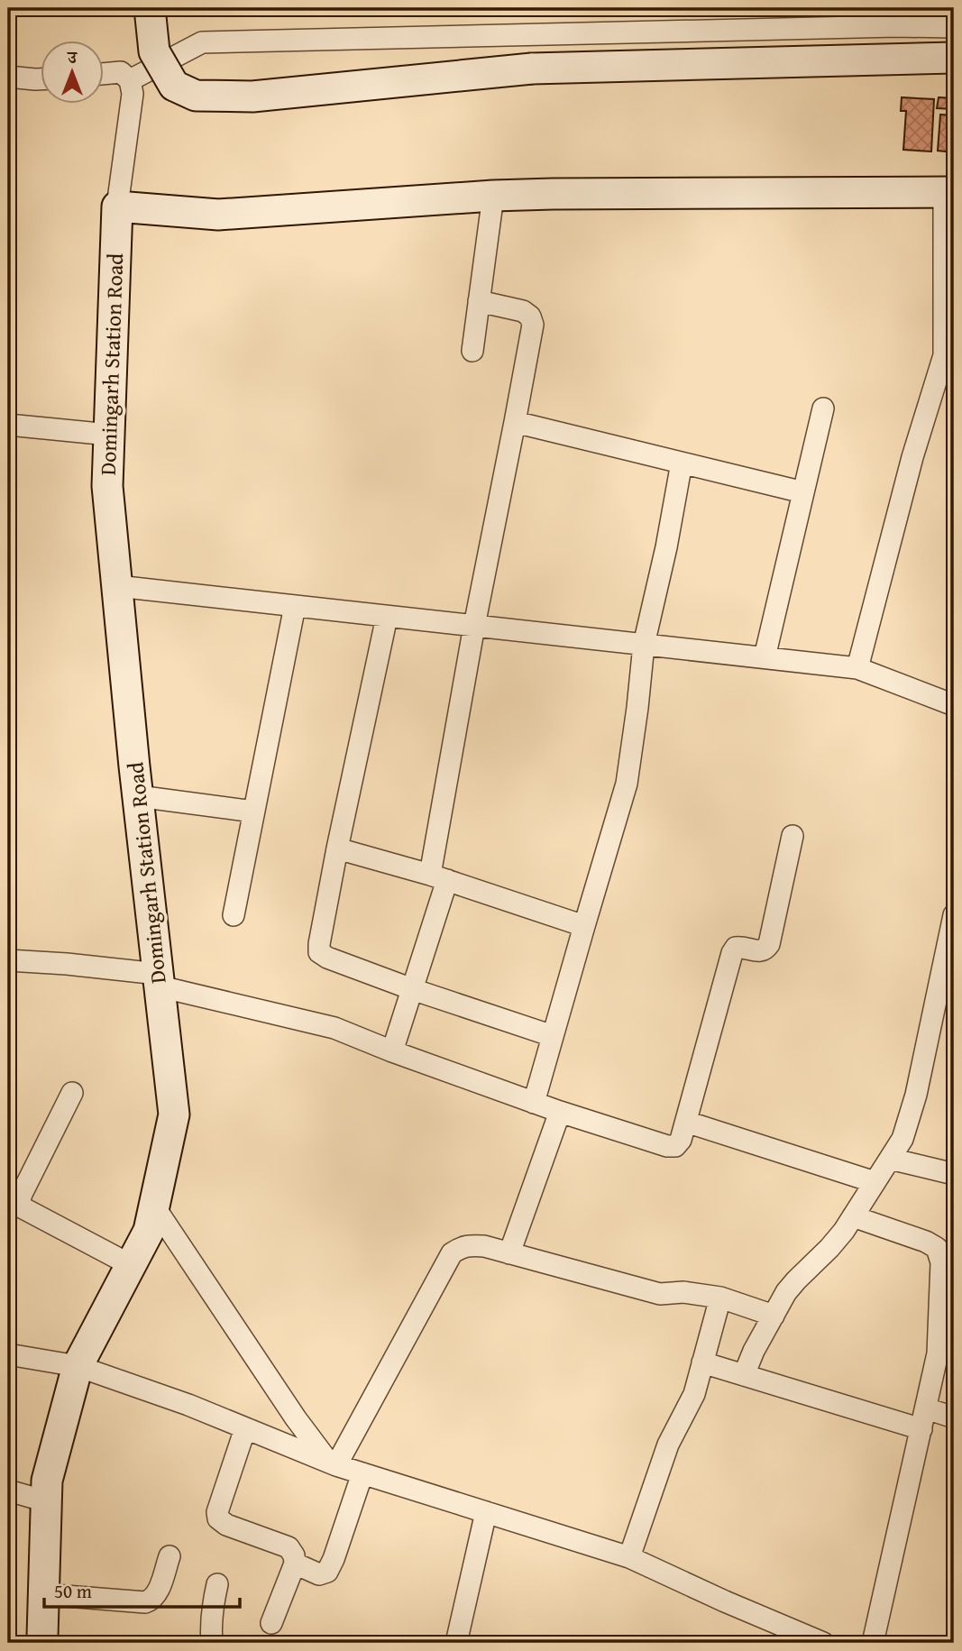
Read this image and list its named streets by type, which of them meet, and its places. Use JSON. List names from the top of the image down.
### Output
{
  "streets": {
    "street": ["Domingarh Station Road"]
  },
  "scale_bar": "50 m",
  "north": "top"
}
